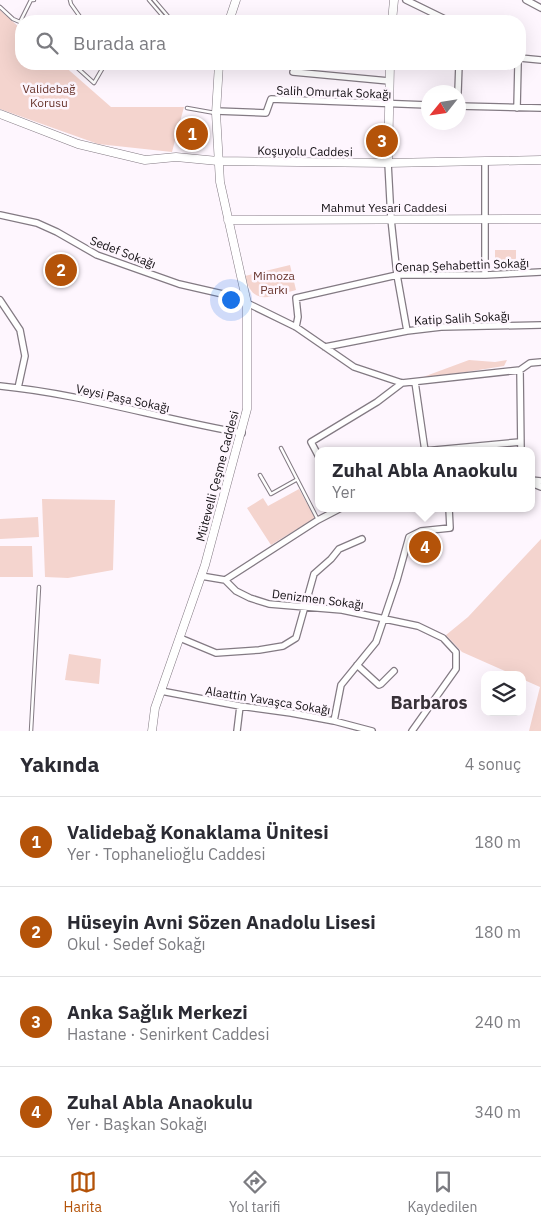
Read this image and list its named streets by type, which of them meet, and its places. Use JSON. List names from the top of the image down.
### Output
{
  "streets": {
    "street": [
      "Salih Omurtak Sokağı",
      "Koşuyolu Caddesi",
      "Mahmut Yesari Caddesi",
      "Sedef Sokağı",
      "Cenap Şehabettin Sokağı",
      "Katip Salih Sokağı",
      "Veysi Paşa Sokağı",
      "Mütevelli Çeşme Caddesi",
      "Denizmen Sokağı",
      "Alaattin Yavaşca Sokağı"
    ]
  },
  "crossings": [
    ["Salih Omurtak Sokağı", "Mütevelli Çeşme Caddesi"],
    ["Koşuyolu Caddesi", "Mütevelli Çeşme Caddesi"],
    ["Mahmut Yesari Caddesi", "Mütevelli Çeşme Caddesi"],
    ["Sedef Sokağı", "Mütevelli Çeşme Caddesi"],
    ["Veysi Paşa Sokağı", "Mütevelli Çeşme Caddesi"],
    ["Mütevelli Çeşme Caddesi", "Denizmen Sokağı"],
    ["Mütevelli Çeşme Caddesi", "Alaattin Yavaşca Sokağı"]
  ],
  "districts": ["Barbaros"],
  "parks": ["Validebağ Korusu", "Mimoza Parkı"],
  "north": "bottom left",
  "page": {
    "search": "Burada ara",
    "pins": [
      "1",
      "3",
      "2",
      "4"
    ],
    "popup": ["Zuhal Abla Anaokulu", "Yer"],
    "heading": ["Yakında", "4 sonuç"],
    "list": [
      {
        "mark": "1",
        "name": "Validebağ Konaklama Ünitesi",
        "note": "Yer · Tophanelioğlu Caddesi",
        "value": "180 m"
      },
      {
        "mark": "2",
        "name": "Hüseyin Avni Sözen Anadolu Lisesi",
        "note": "Okul · Sedef Sokağı",
        "value": "180 m"
      },
      {
        "mark": "3",
        "name": "Anka Sağlık Merkezi",
        "note": "Hastane · Senirkent Caddesi",
        "value": "240 m"
      },
      {
        "mark": "4",
        "name": "Zuhal Abla Anaokulu",
        "note": "Yer · Başkan Sokağı",
        "value": "340 m"
      }
    ],
    "nav": ["Harita", "Yol tarifi", "Kaydedilen"]
  }
}
